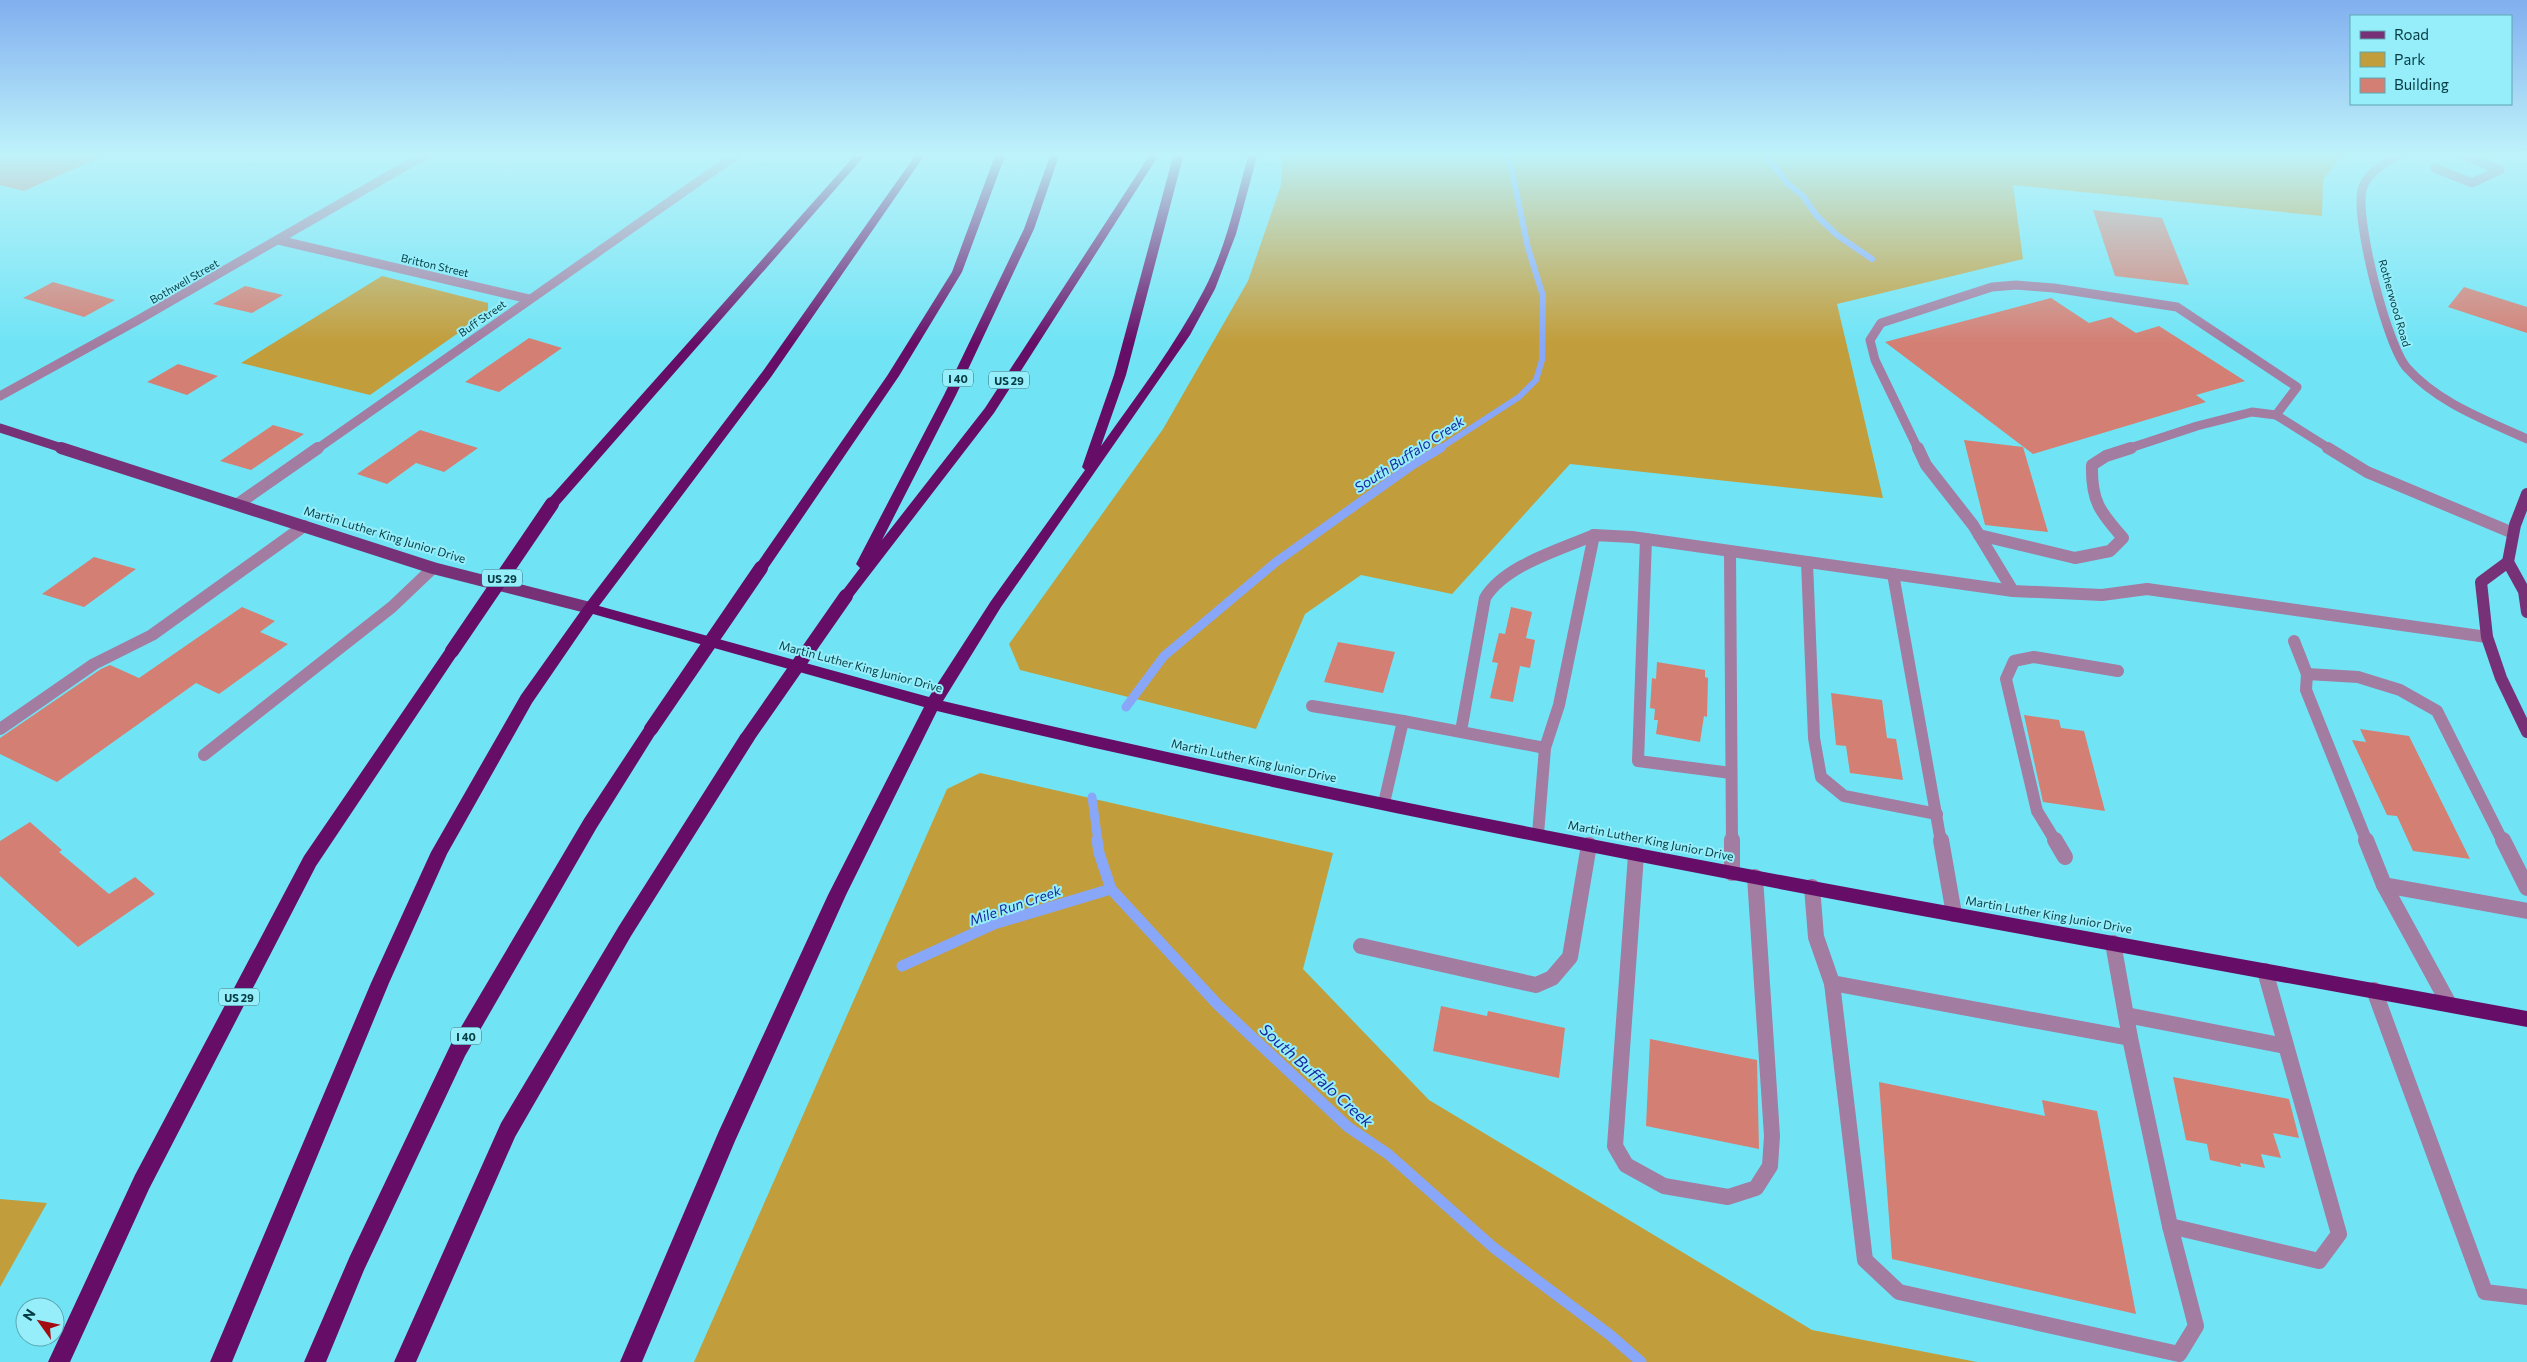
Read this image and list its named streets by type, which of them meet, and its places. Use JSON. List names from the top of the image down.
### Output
{
  "streets": {
    "highway": ["I 40", "US 29", "Martin Luther King Junior Drive"],
    "street": [
      "Britton Street",
      "Bothwell Street",
      "Rotherwood Road",
      "Buff Street"
    ]
  },
  "crossings": [
    ["Britton Street", "Bothwell Street"],
    ["Britton Street", "Buff Street"],
    ["Buff Street", "Martin Luther King Junior Drive"],
    ["I 40", "US 29"]
  ],
  "water": ["South Buffalo Creek", "Mile Run Creek"],
  "legend": ["Road", "Park", "Building"],
  "north": "top left"
}
